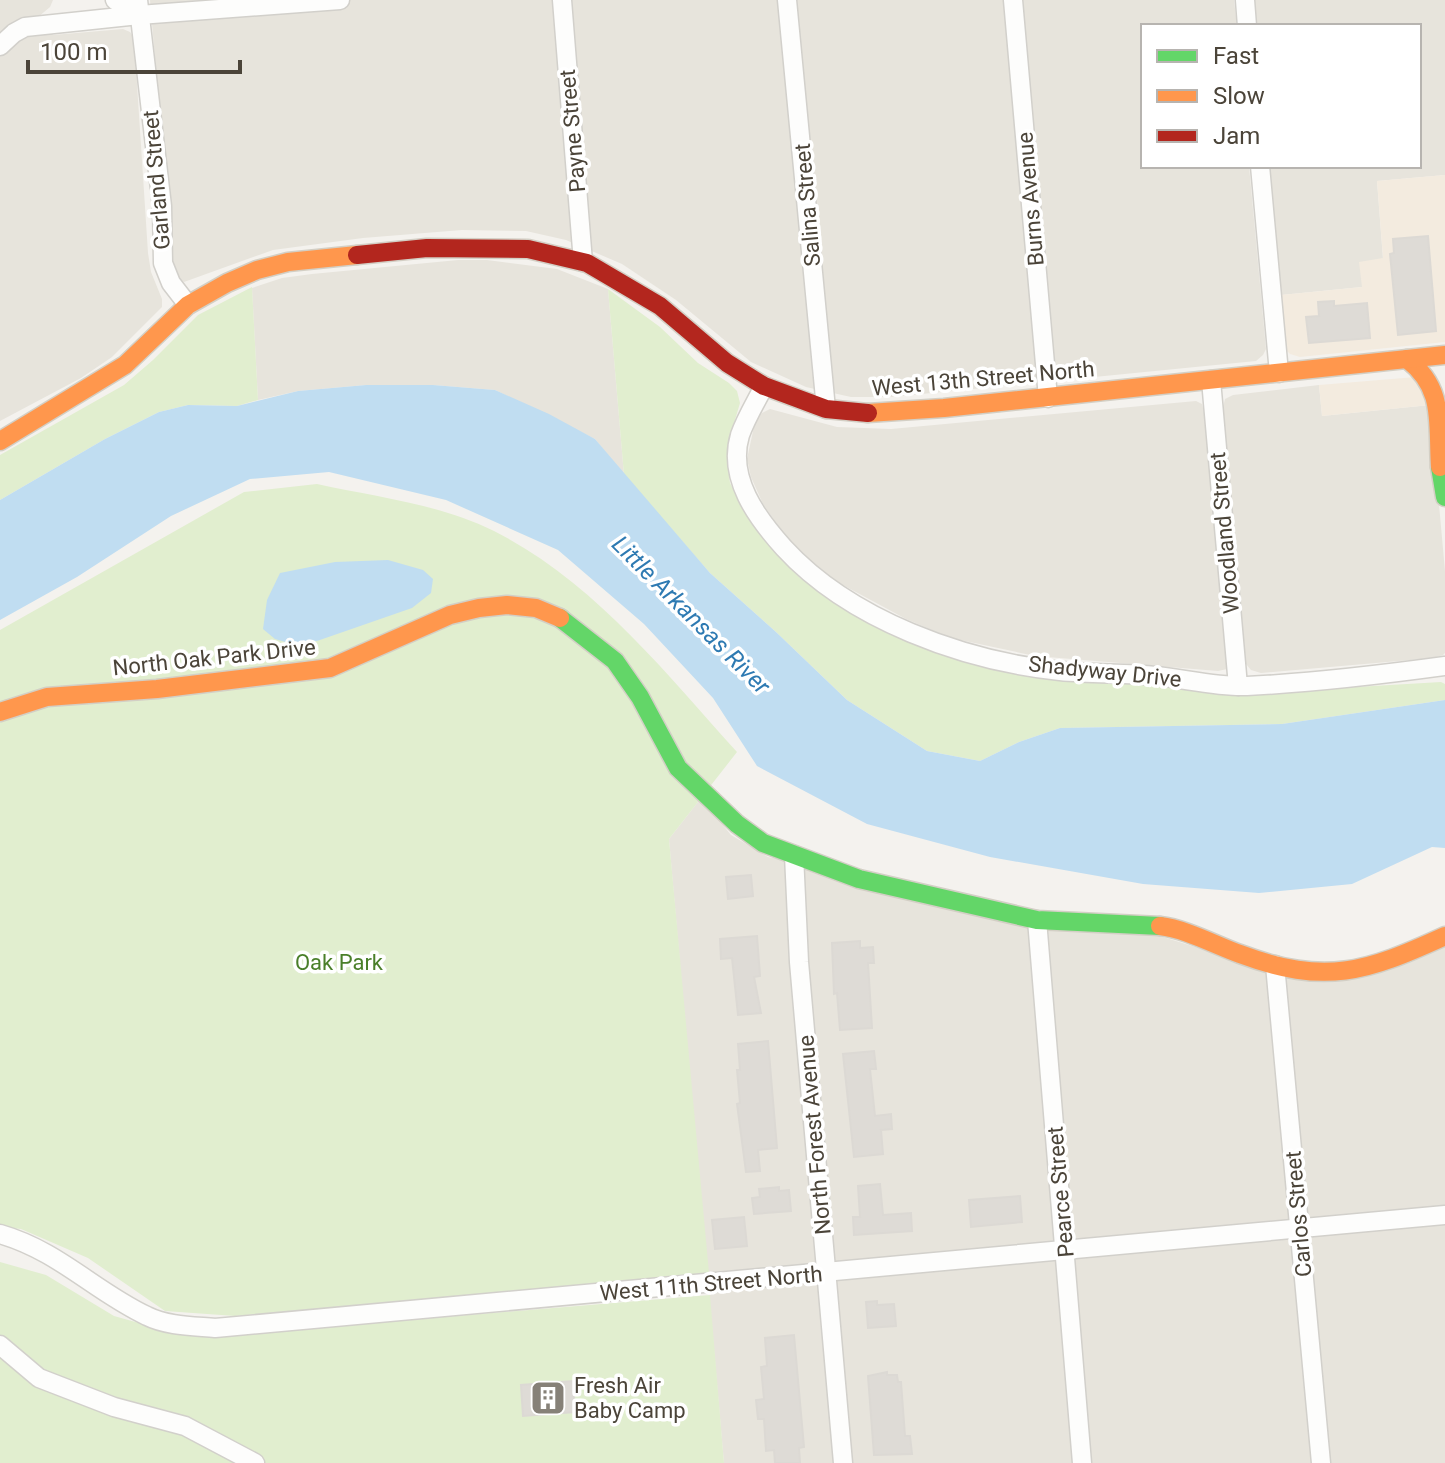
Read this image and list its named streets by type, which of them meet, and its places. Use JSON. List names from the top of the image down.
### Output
{
  "streets": {
    "street": [
      "Payne Street",
      "Garland Street",
      "Burns Avenue",
      "Salina Street",
      "West 13th Street North",
      "Woodland Street",
      "North Oak Park Drive",
      "Shadyway Drive",
      "North Forest Avenue",
      "Pearce Street",
      "Carlos Street",
      "West 11th Street North"
    ]
  },
  "crossings": [
    ["Payne Street", "West 13th Street North"],
    ["Garland Street", "West 13th Street North"],
    ["Burns Avenue", "West 13th Street North"],
    ["Salina Street", "West 13th Street North"],
    ["West 13th Street North", "Woodland Street"],
    ["West 13th Street North", "Shadyway Drive"],
    ["Woodland Street", "Shadyway Drive"],
    ["North Oak Park Drive", "North Forest Avenue"],
    ["North Oak Park Drive", "Pearce Street"],
    ["North Oak Park Drive", "Carlos Street"],
    ["North Forest Avenue", "West 11th Street North"],
    ["Pearce Street", "West 11th Street North"],
    ["Carlos Street", "West 11th Street North"]
  ],
  "water": ["Little Arkansas River"],
  "parks": ["Oak Park"],
  "places": {
    "building": ["Fresh Air Baby Camp"]
  },
  "legend": ["Fast", "Slow", "Jam"],
  "scale_bar": "100 m"
}
